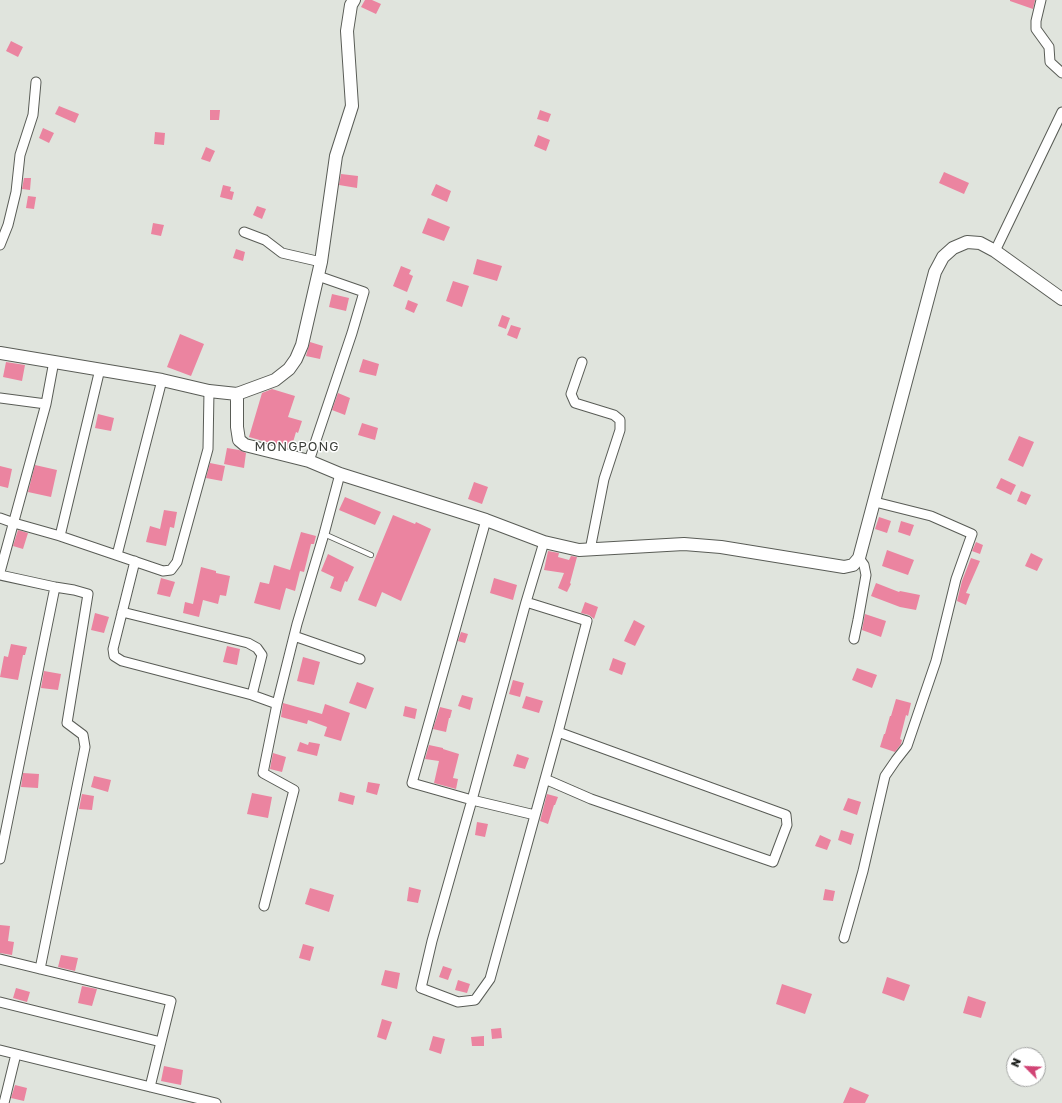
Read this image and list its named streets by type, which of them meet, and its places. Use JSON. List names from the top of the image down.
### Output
{
  "districts": ["MONGPONG"],
  "north": "top left"
}
